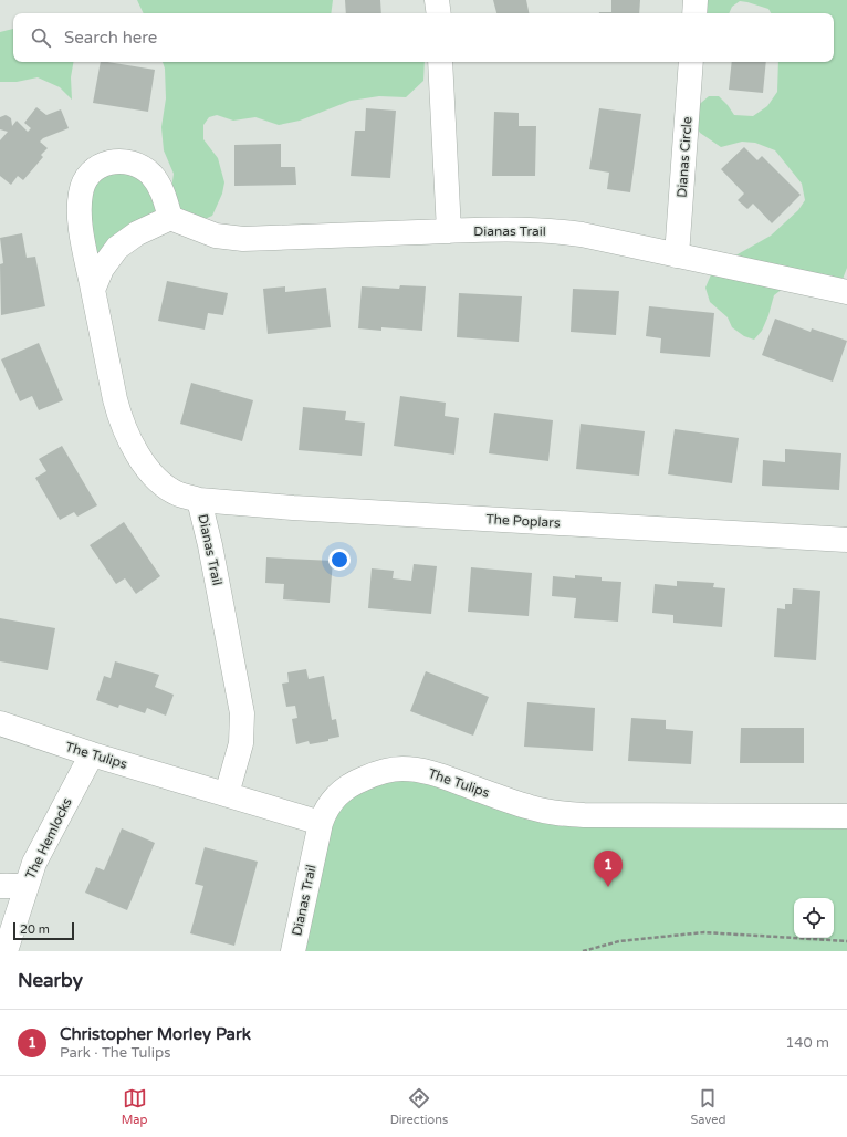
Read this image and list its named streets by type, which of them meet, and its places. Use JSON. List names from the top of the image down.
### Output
{
  "streets": {
    "street": [
      "Dianas Circle",
      "Dianas Trail",
      "The Poplars",
      "The Tulips",
      "The Hemlocks"
    ]
  },
  "crossings": [
    ["Dianas Circle", "Dianas Trail"],
    ["Dianas Trail", "The Poplars"],
    ["Dianas Trail", "The Tulips"],
    ["The Tulips", "The Hemlocks"]
  ],
  "scale_bar": "20 m",
  "page": {
    "search": "Search here",
    "pins": "1",
    "scale": "20 m",
    "heading": "Nearby",
    "list": [
      {
        "mark": "1",
        "name": "Christopher Morley Park",
        "note": "Park · The Tulips",
        "value": "140 m"
      }
    ],
    "nav": ["Map", "Directions", "Saved"]
  }
}
